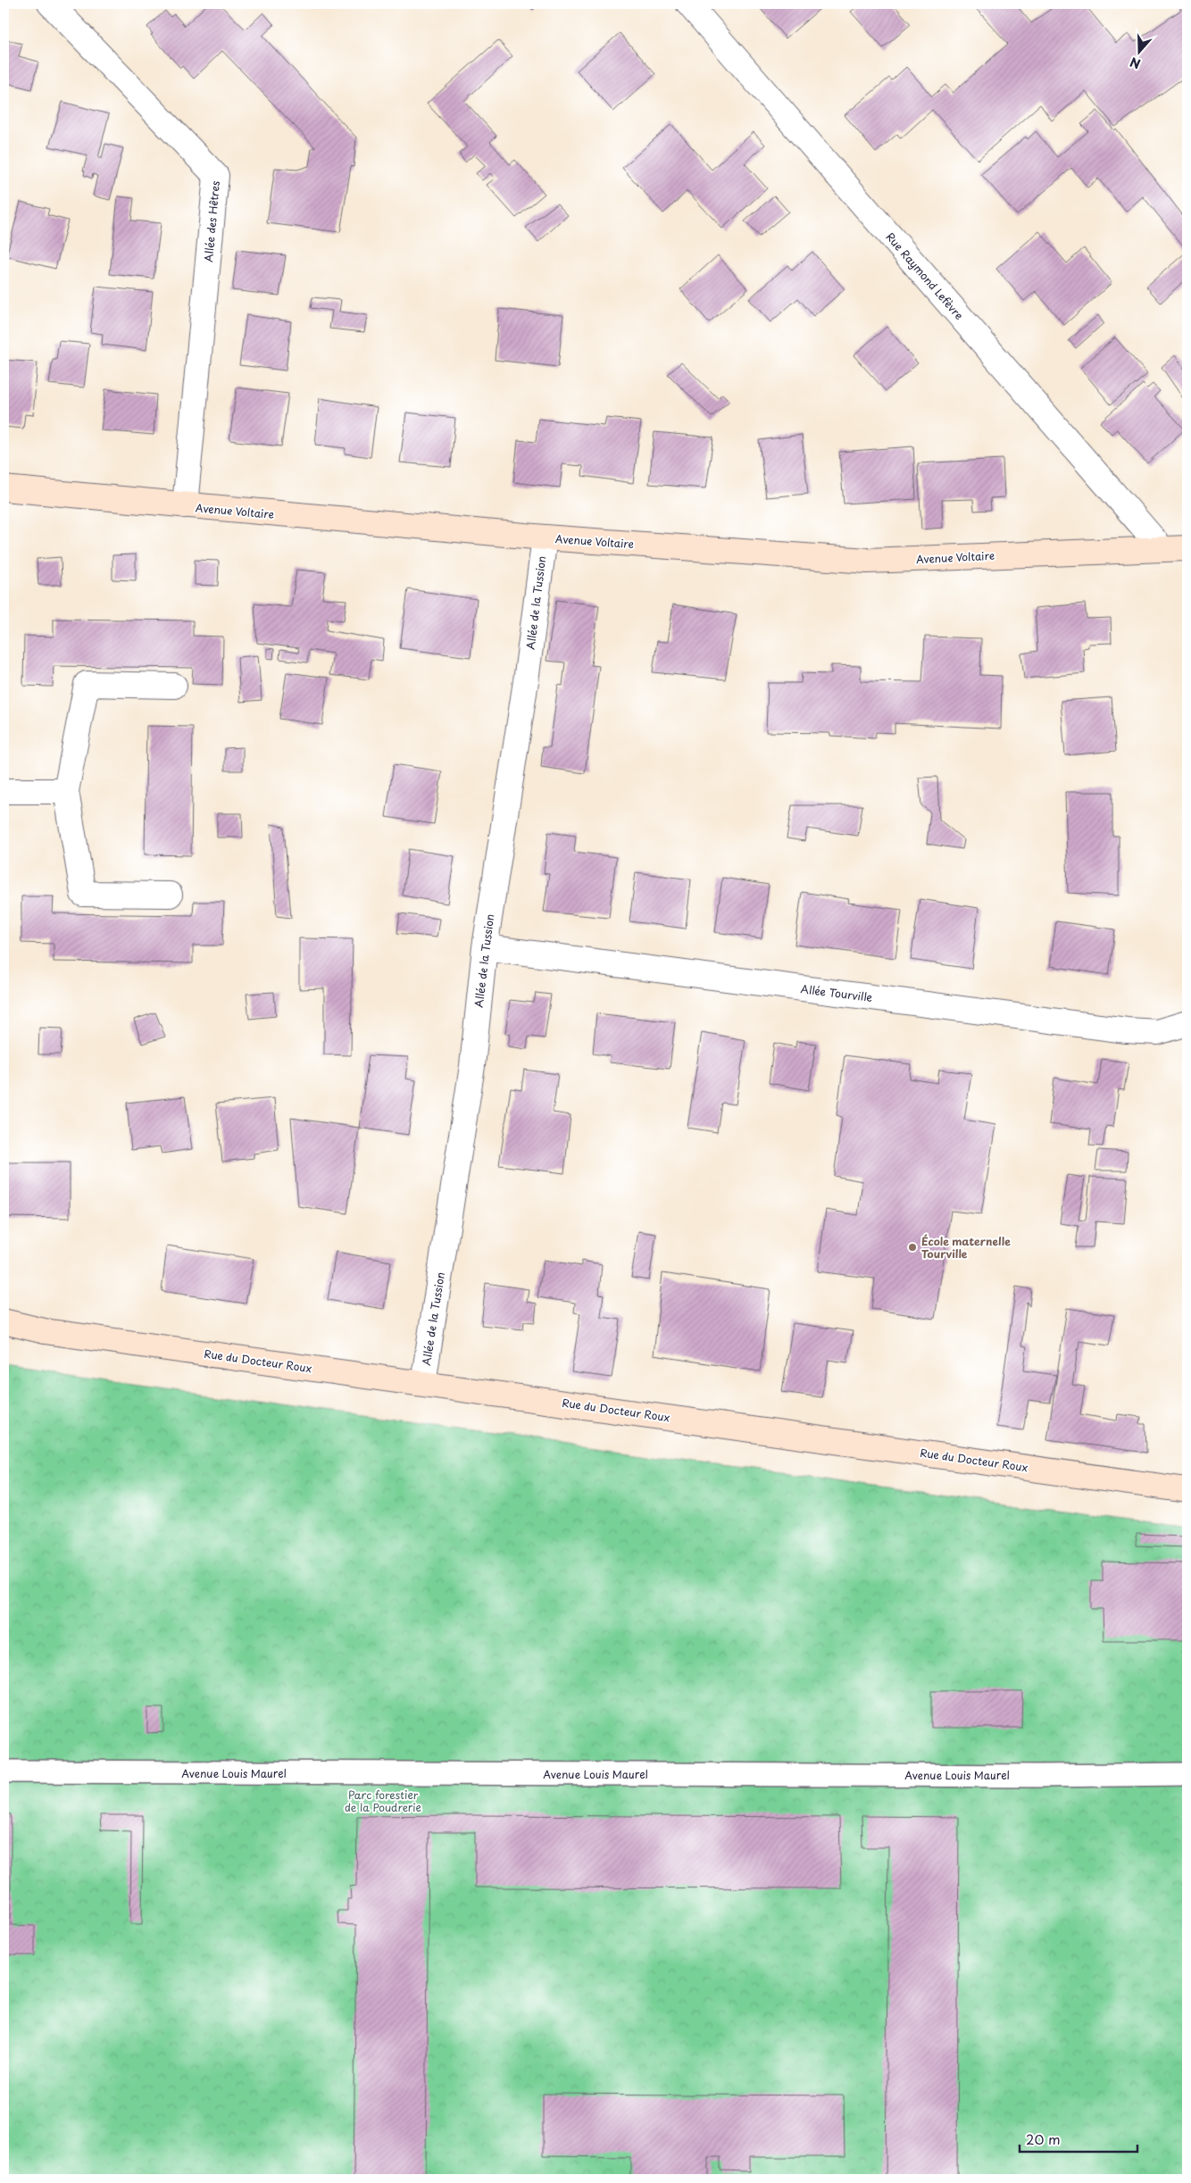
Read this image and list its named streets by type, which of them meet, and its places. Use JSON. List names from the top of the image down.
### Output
{
  "streets": {
    "main road": ["Avenue Voltaire", "Rue du Docteur Roux"],
    "street": [
      "Allée des Hêtres",
      "Rue Raymond Lefèvre",
      "Allée de la Tussion",
      "Allée Tourville"
    ],
    "lane": ["Avenue Louis Maurel"]
  },
  "crossings": [
    ["Allée des Hêtres", "Avenue Voltaire"],
    ["Rue Raymond Lefèvre", "Avenue Voltaire"],
    ["Avenue Voltaire", "Allée de la Tussion"],
    ["Allée de la Tussion", "Allée Tourville"],
    ["Allée de la Tussion", "Rue du Docteur Roux"]
  ],
  "parks": ["Parc forestier de la Poudrerie"],
  "places": ["École maternelle Tourville"],
  "scale_bar": "20 m",
  "north": "bottom"
}
